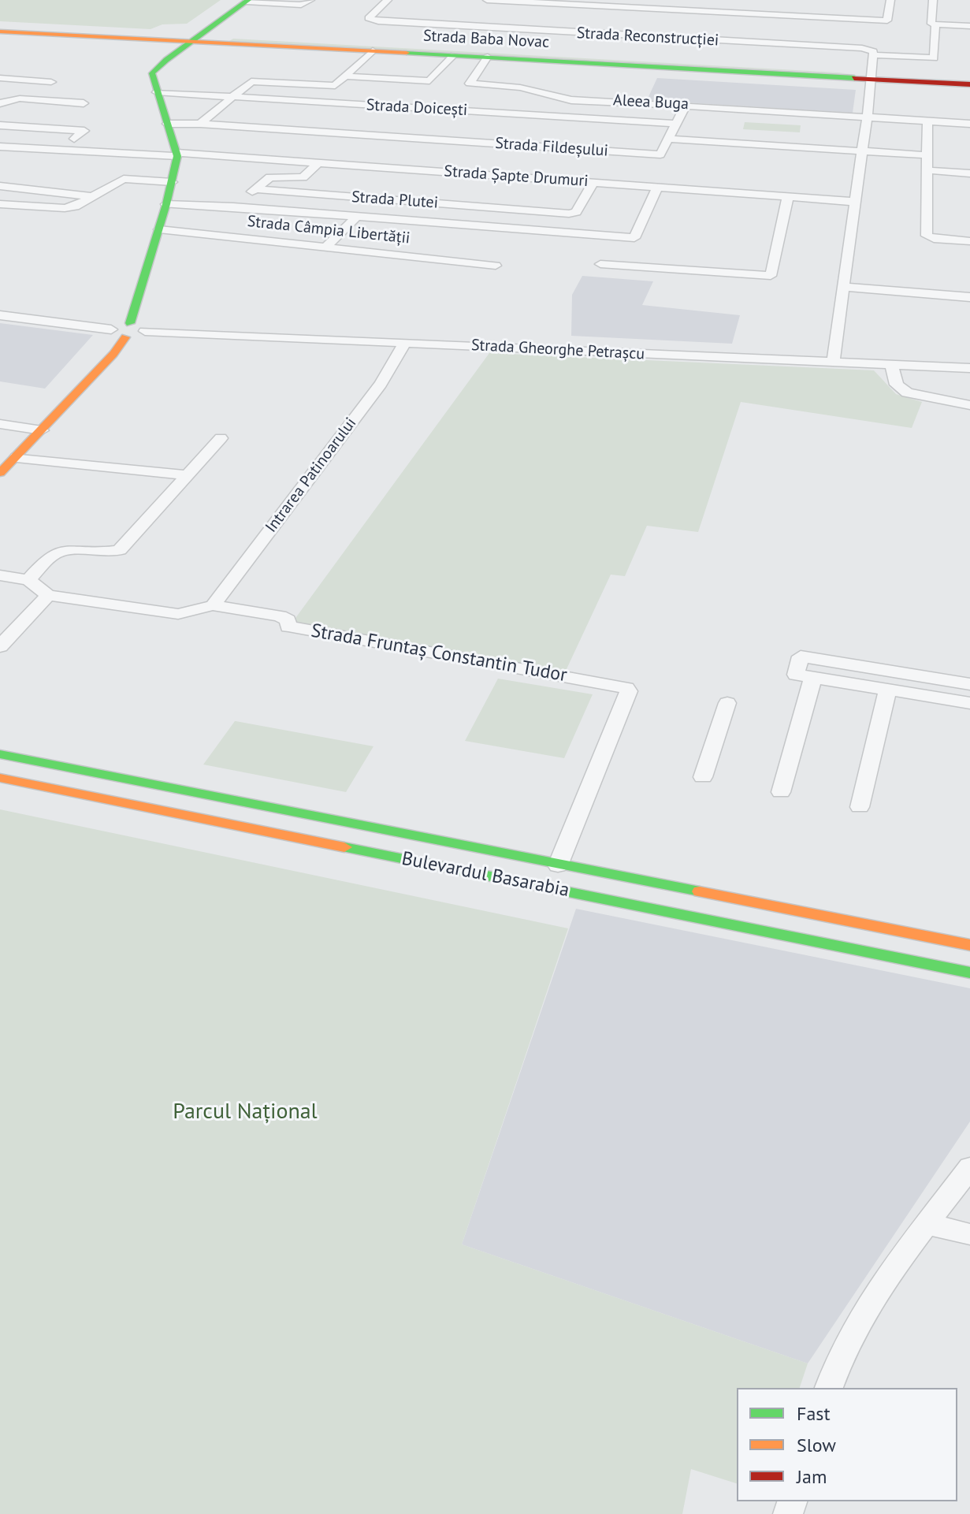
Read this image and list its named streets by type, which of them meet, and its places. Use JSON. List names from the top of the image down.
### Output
{
  "streets": {
    "main road": ["Strada Baba Novac", "Bulevardul Basarabia"],
    "street": [
      "Strada Reconstrucției",
      "Aleea Buga",
      "Strada Doicești",
      "Strada Fildeșului",
      "Strada Șapte Drumuri",
      "Strada Plutei",
      "Strada Câmpia Libertății",
      "Strada Gheorghe Petrașcu",
      "Intrarea Patinoarului",
      "Strada Fruntaș Constantin Tudor"
    ]
  },
  "crossings": [
    ["Strada Baba Novac", "Aleea Buga"],
    ["Strada Șapte Drumuri", "Strada Plutei"],
    ["Strada Gheorghe Petrașcu", "Intrarea Patinoarului"],
    ["Intrarea Patinoarului", "Strada Fruntaș Constantin Tudor"],
    ["Strada Fruntaș Constantin Tudor", "Bulevardul Basarabia"]
  ],
  "parks": ["Parcul Național"],
  "legend": ["Fast", "Slow", "Jam"]
}
